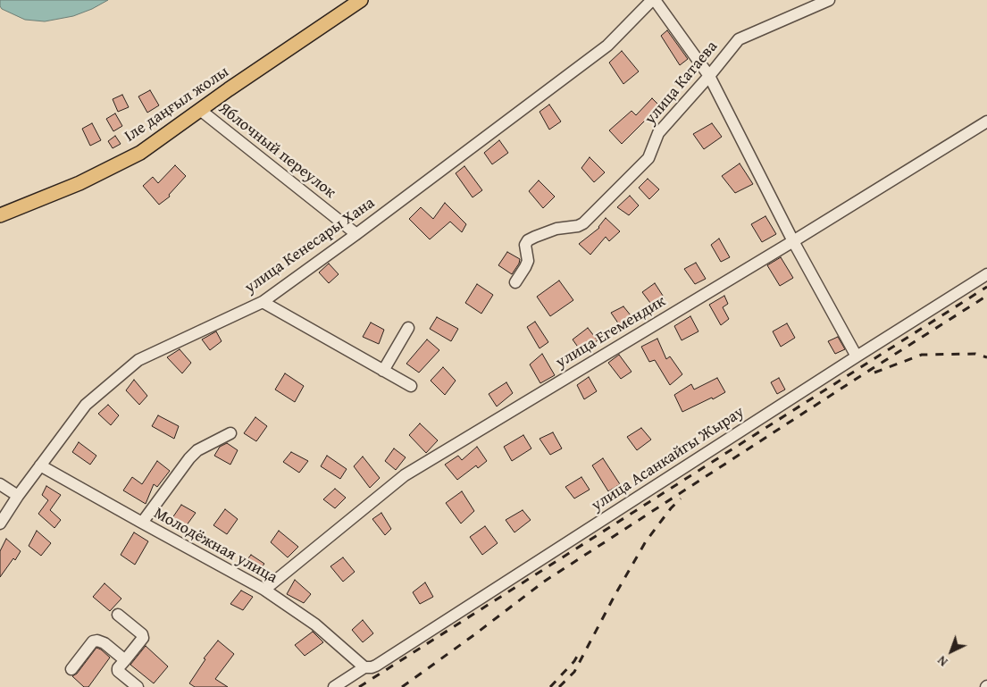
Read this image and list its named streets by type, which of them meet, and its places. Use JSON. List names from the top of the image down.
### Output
{
  "streets": {
    "main road": ["Іле даңғыл жолы"],
    "street": [
      "улица Катаева",
      "Яблочный переулок",
      "улица Кенесары Хана",
      "улица Егемендик",
      "улица Асанкайгы Жырау",
      "Молодёжная улица"
    ]
  },
  "crossings": [
    ["Іле даңғыл жолы", "Яблочный переулок"],
    ["Яблочный переулок", "улица Кенесары Хана"],
    ["улица Кенесары Хана", "Молодёжная улица"],
    ["улица Егемендик", "Молодёжная улица"],
    ["улица Асанкайгы Жырау", "Молодёжная улица"]
  ],
  "north": "bottom left"
}
